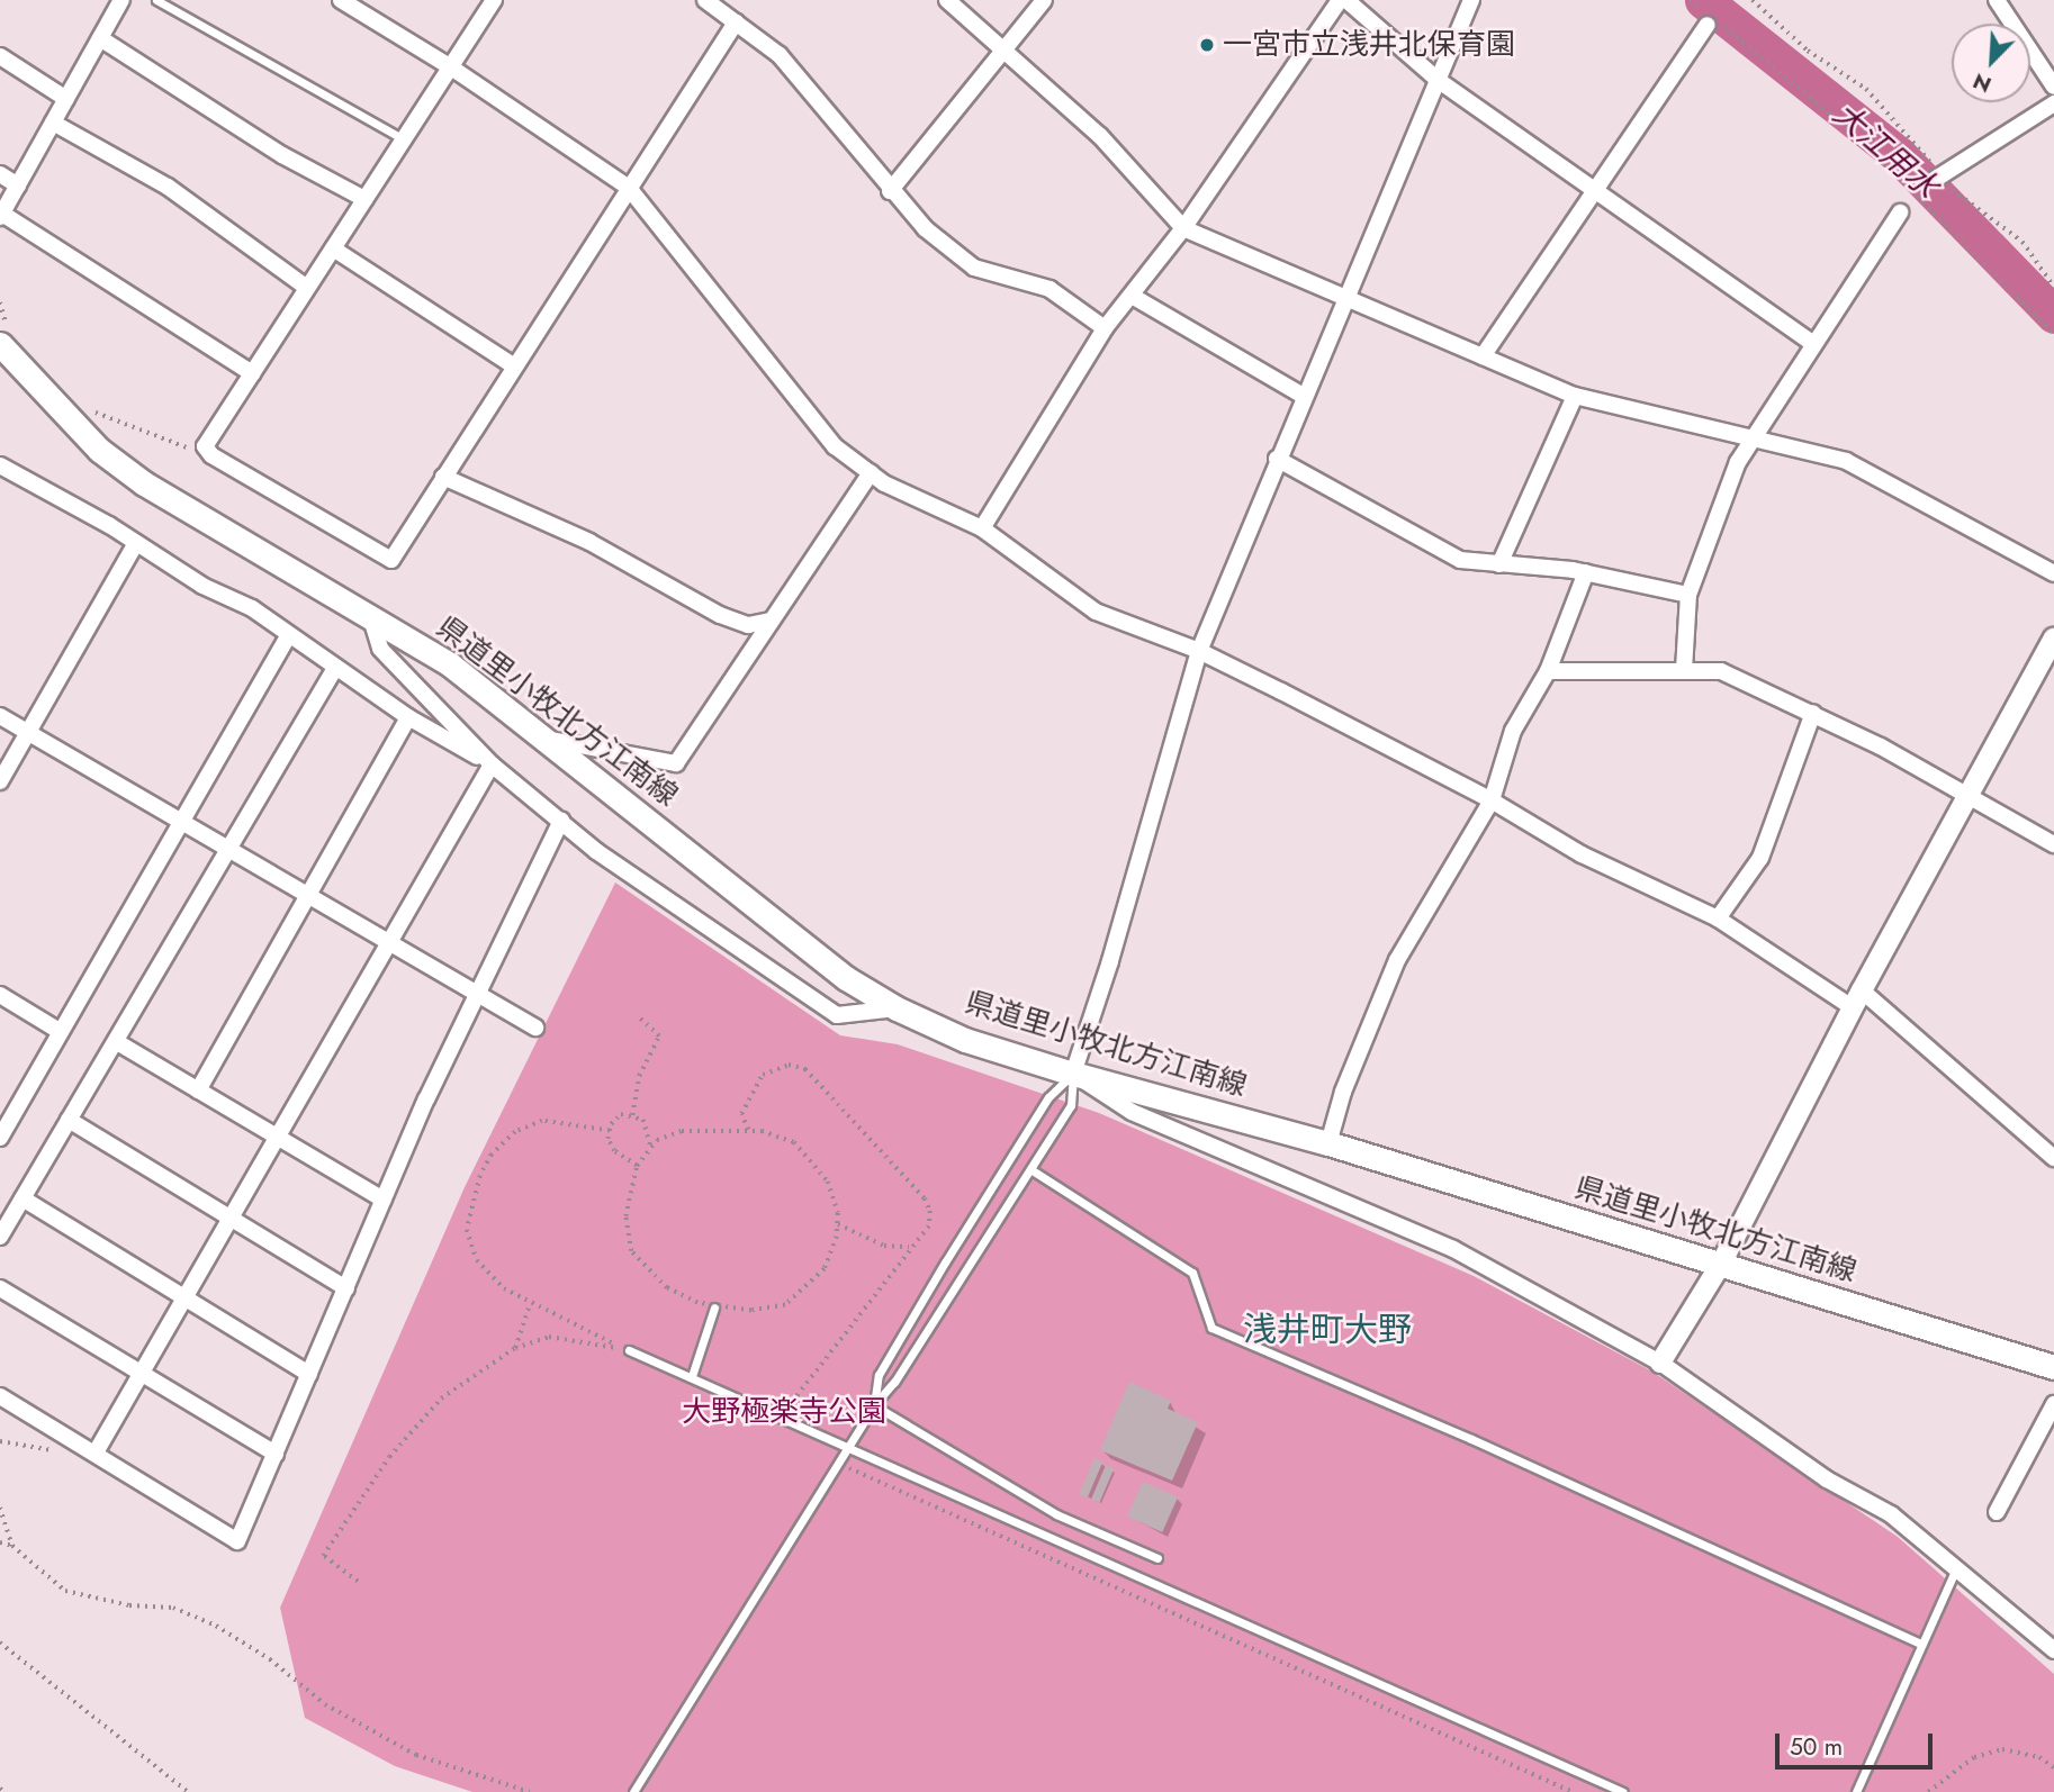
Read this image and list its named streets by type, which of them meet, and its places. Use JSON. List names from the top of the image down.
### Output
{
  "streets": {
    "main road": ["県道里小牧北方江南線"]
  },
  "districts": ["浅井町大野"],
  "water": ["大江用水"],
  "parks": ["大野極楽寺公園"],
  "places": ["一宮市立浅井北保育園"],
  "scale_bar": "50 m",
  "north": "bottom left"
}
